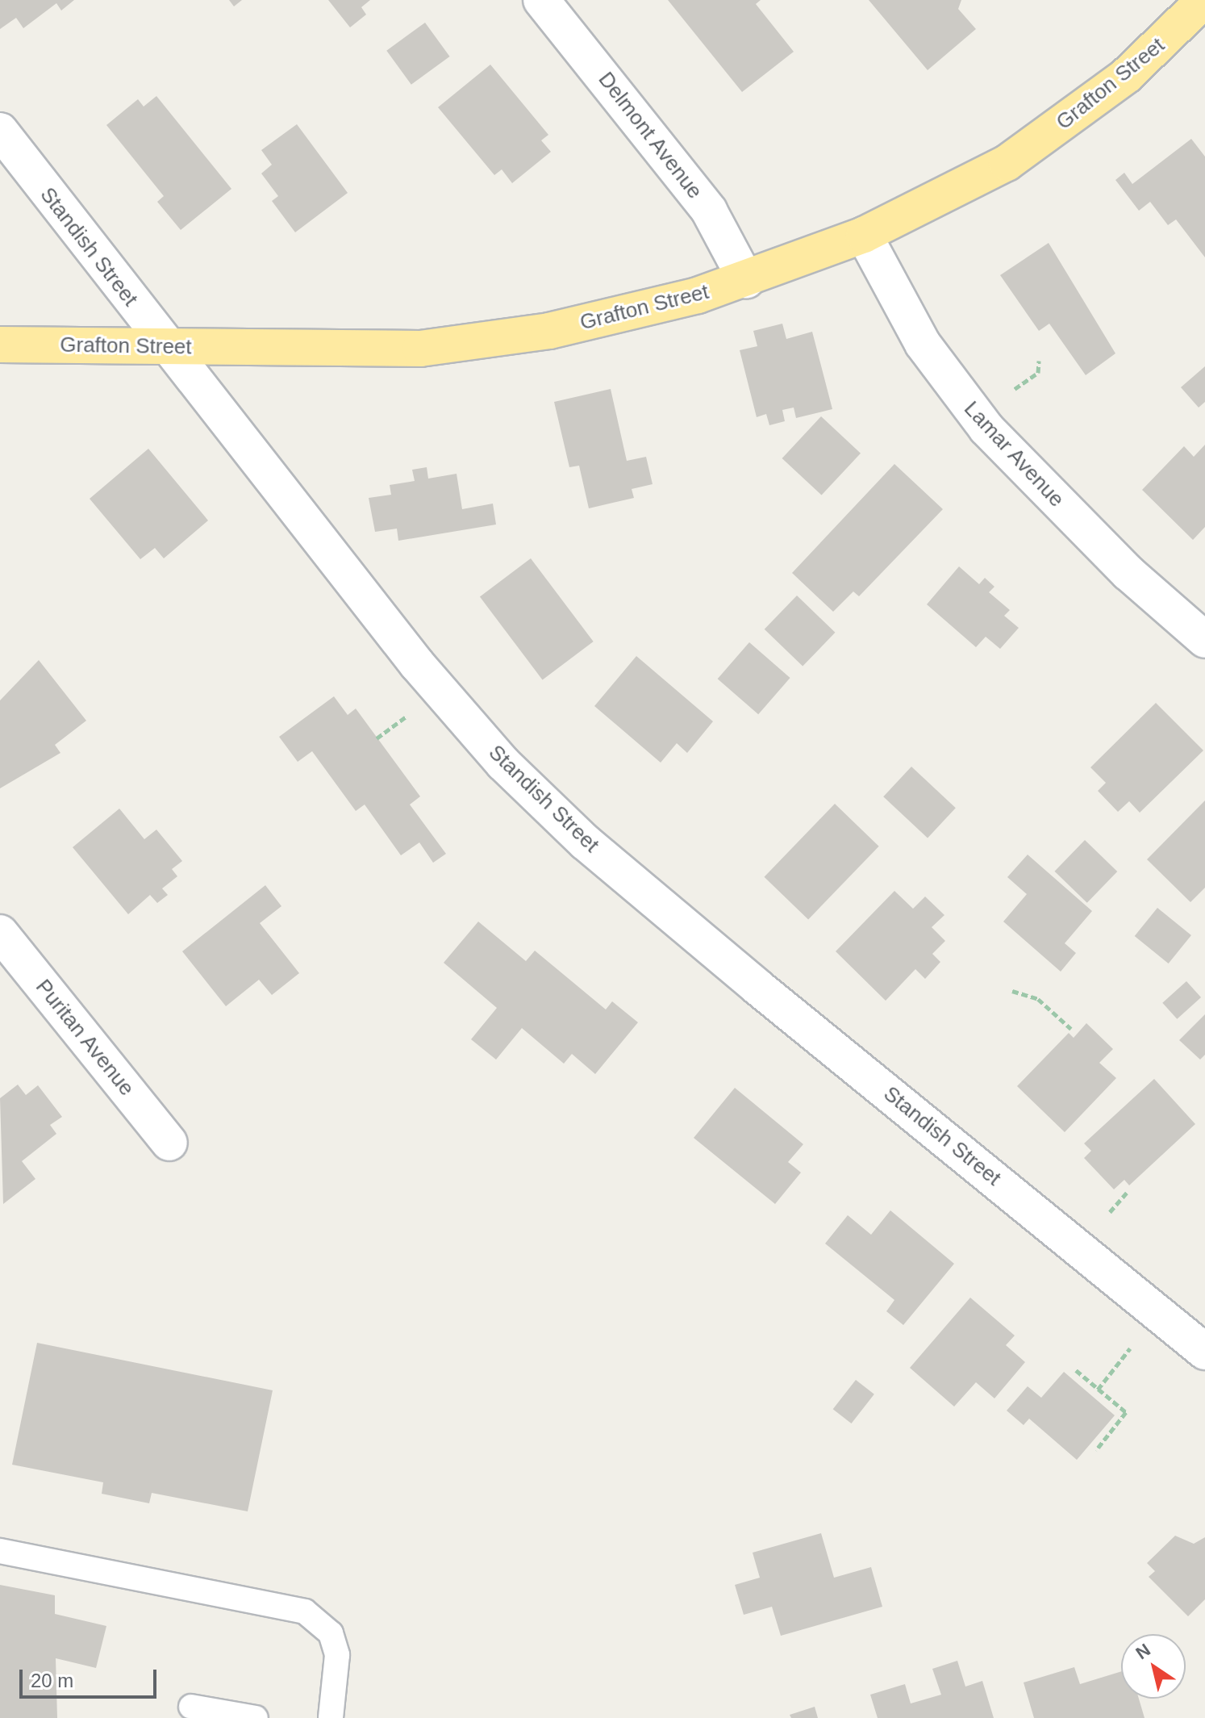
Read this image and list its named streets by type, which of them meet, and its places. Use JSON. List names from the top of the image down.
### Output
{
  "streets": {
    "highway": ["Grafton Street"],
    "street": [
      "Delmont Avenue",
      "Standish Street",
      "Lamar Avenue",
      "Puritan Avenue"
    ]
  },
  "crossings": [
    ["Grafton Street", "Delmont Avenue"],
    ["Grafton Street", "Standish Street"],
    ["Grafton Street", "Lamar Avenue"]
  ],
  "scale_bar": "20 m",
  "north": "top left"
}
